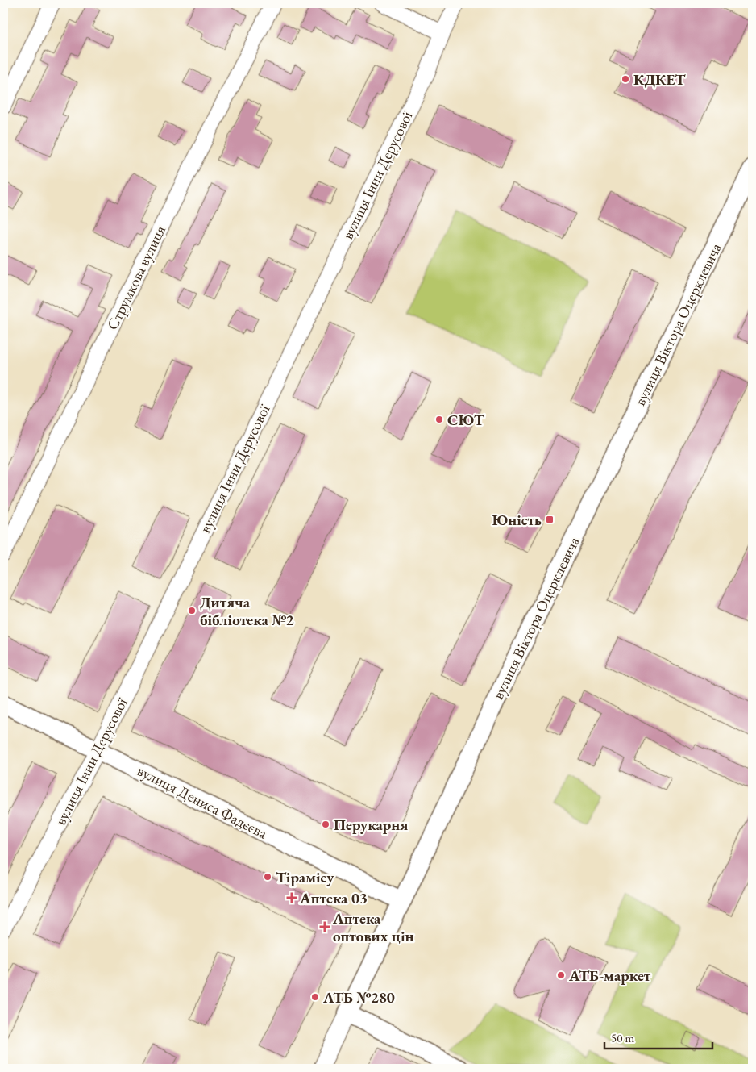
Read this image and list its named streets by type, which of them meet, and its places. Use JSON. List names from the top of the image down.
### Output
{
  "streets": {
    "street": [
      "вулиця Інни Дерусової",
      "Струмкова вулиця",
      "вулиця Віктора Оцерклевича",
      "вулиця Дениса Фадєєва"
    ]
  },
  "crossings": [
    ["вулиця Інни Дерусової", "вулиця Дениса Фадєєва"],
    ["вулиця Віктора Оцерклевича", "вулиця Дениса Фадєєва"]
  ],
  "places": {
    "other": [
      "КДКЕТ",
      "СЮТ",
      "Дитяча бібліотека №2",
      "Перукарня",
      "Тірамісу",
      "АТБ-маркет",
      "АТБ №280"
    ],
    "transit": ["Юність"],
    "health": ["Аптека 03", "Аптека оптових цін"]
  },
  "scale_bar": "50 m"
}
